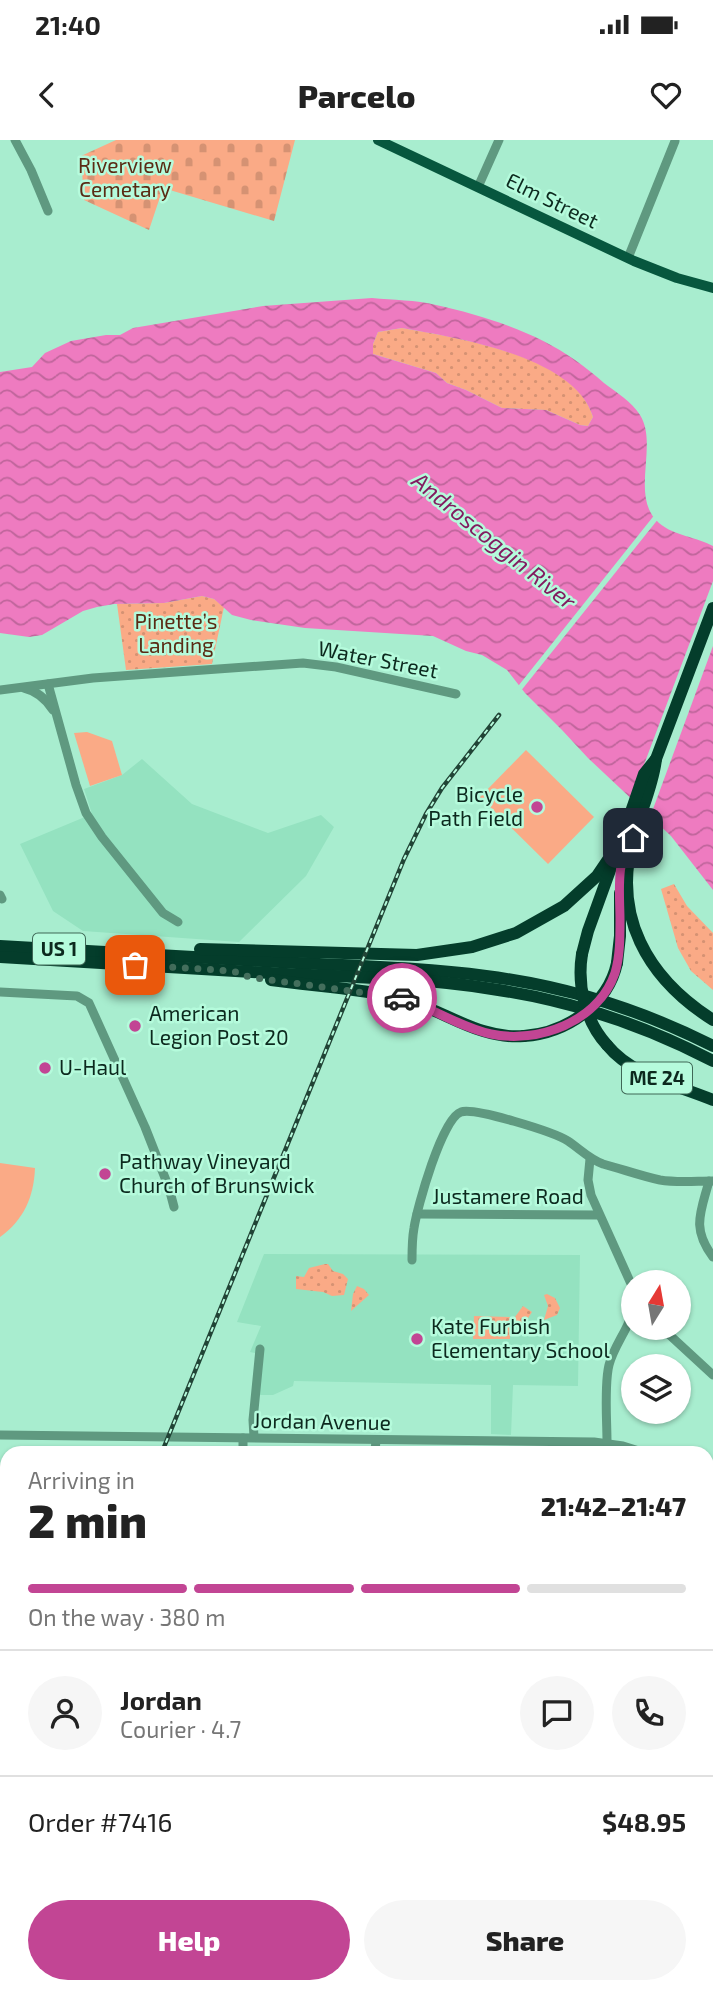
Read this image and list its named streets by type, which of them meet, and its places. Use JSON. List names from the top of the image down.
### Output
{
  "streets": {
    "highway": ["US 1", "ME 24"],
    "main road": ["Elm Street"],
    "street": ["Water Street", "Justamere Road", "Jordan Avenue"]
  },
  "water": ["Androscoggin River"],
  "parks": ["Riverview Cemetary", "Pinette’s Landing"],
  "places": [
    "Bicycle Path Field",
    "American Legion Post 20",
    "U-Haul",
    "Pathway Vineyard Church of Brunswick",
    "Kate Furbish Elementary School"
  ],
  "north": "top",
  "page": {
    "status": "21:40",
    "header": "Parcelo",
    "heading": ["2 min", "Arriving in", "21:42–21:47"],
    "panel": [
      "Jordan",
      "Courier · 4.7",
      "Order #7416",
      "$48.95"
    ],
    "bar": "On the way · 380 m",
    "buttons": ["Help", "Share"]
  }
}
